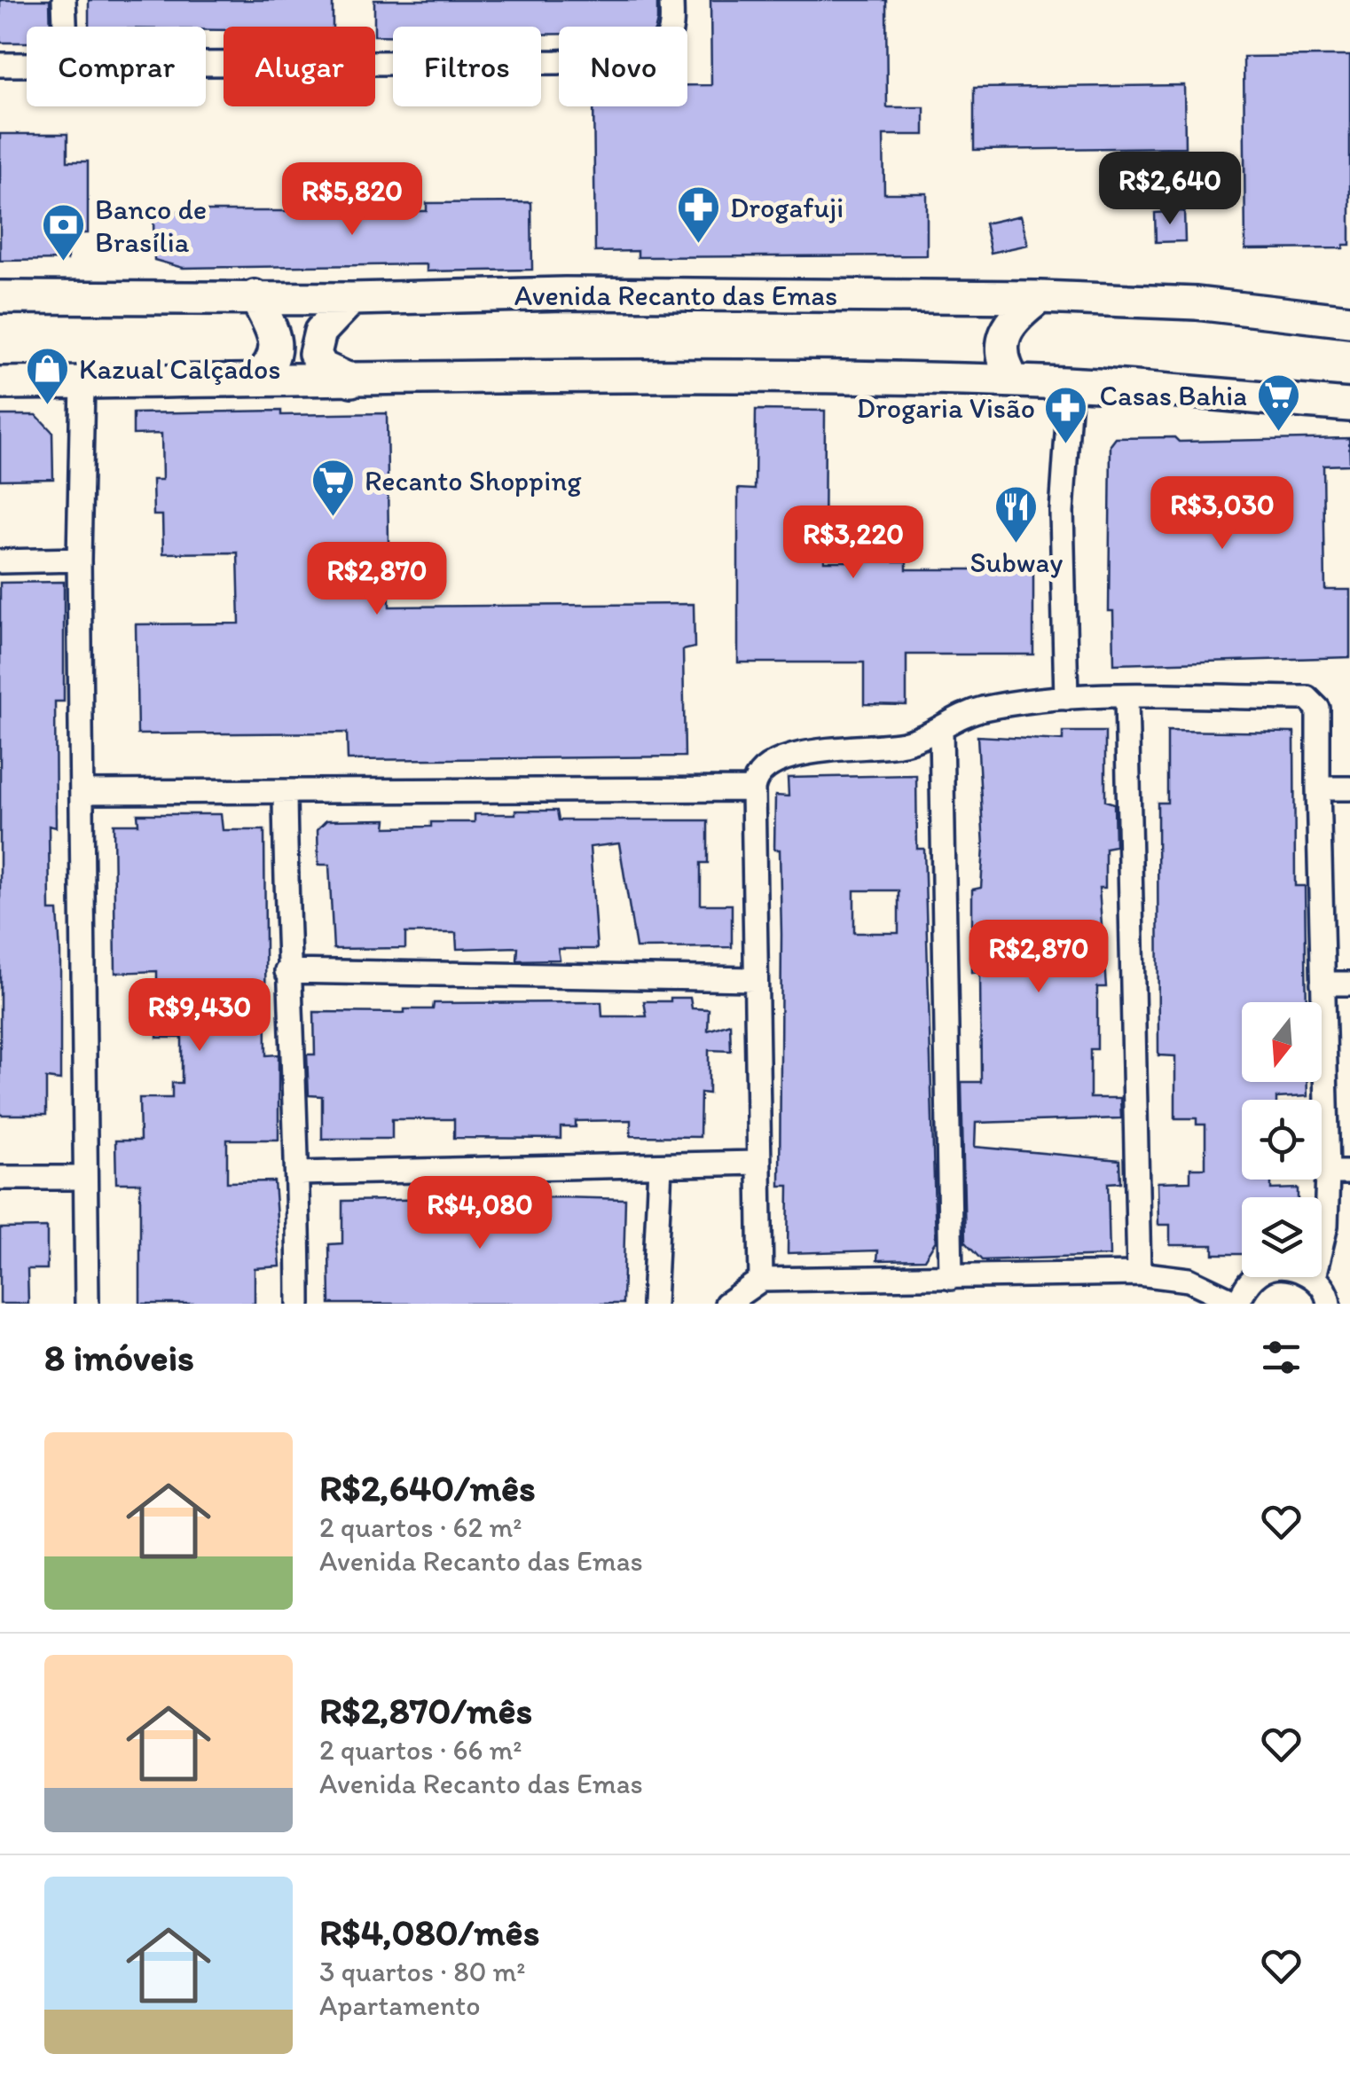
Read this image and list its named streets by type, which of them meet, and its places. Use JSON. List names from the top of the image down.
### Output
{
  "streets": {
    "main road": ["Avenida Recanto das Emas"]
  },
  "places": {
    "pharmacy": ["Drogafuji", "Drogaria Visão"],
    "bank": ["Banco de Brasília"],
    "shop": ["Kazual Calçados"],
    "supermarket": ["Casas Bahia", "Recanto Shopping"],
    "restaurant": ["Subway"]
  },
  "north": "bottom",
  "page": {
    "chip": [
      "Comprar",
      "Alugar",
      "Filtros",
      "Novo"
    ],
    "price": [
      "R$2,640",
      "R$5,820",
      "R$3,030",
      "R$3,220",
      "R$2,870",
      "R$2,870",
      "R$9,430",
      "R$4,080"
    ],
    "heading": "8 imóveis",
    "list": [
      {
        "name": "R$2,640/mês",
        "note": "2 quartos · 62 m² · Avenida Recanto das Emas"
      },
      {
        "name": "R$2,870/mês",
        "note": "2 quartos · 66 m² · Avenida Recanto das Emas"
      },
      {
        "name": "R$4,080/mês",
        "note": "3 quartos · 80 m² · Apartamento"
      }
    ]
  }
}
